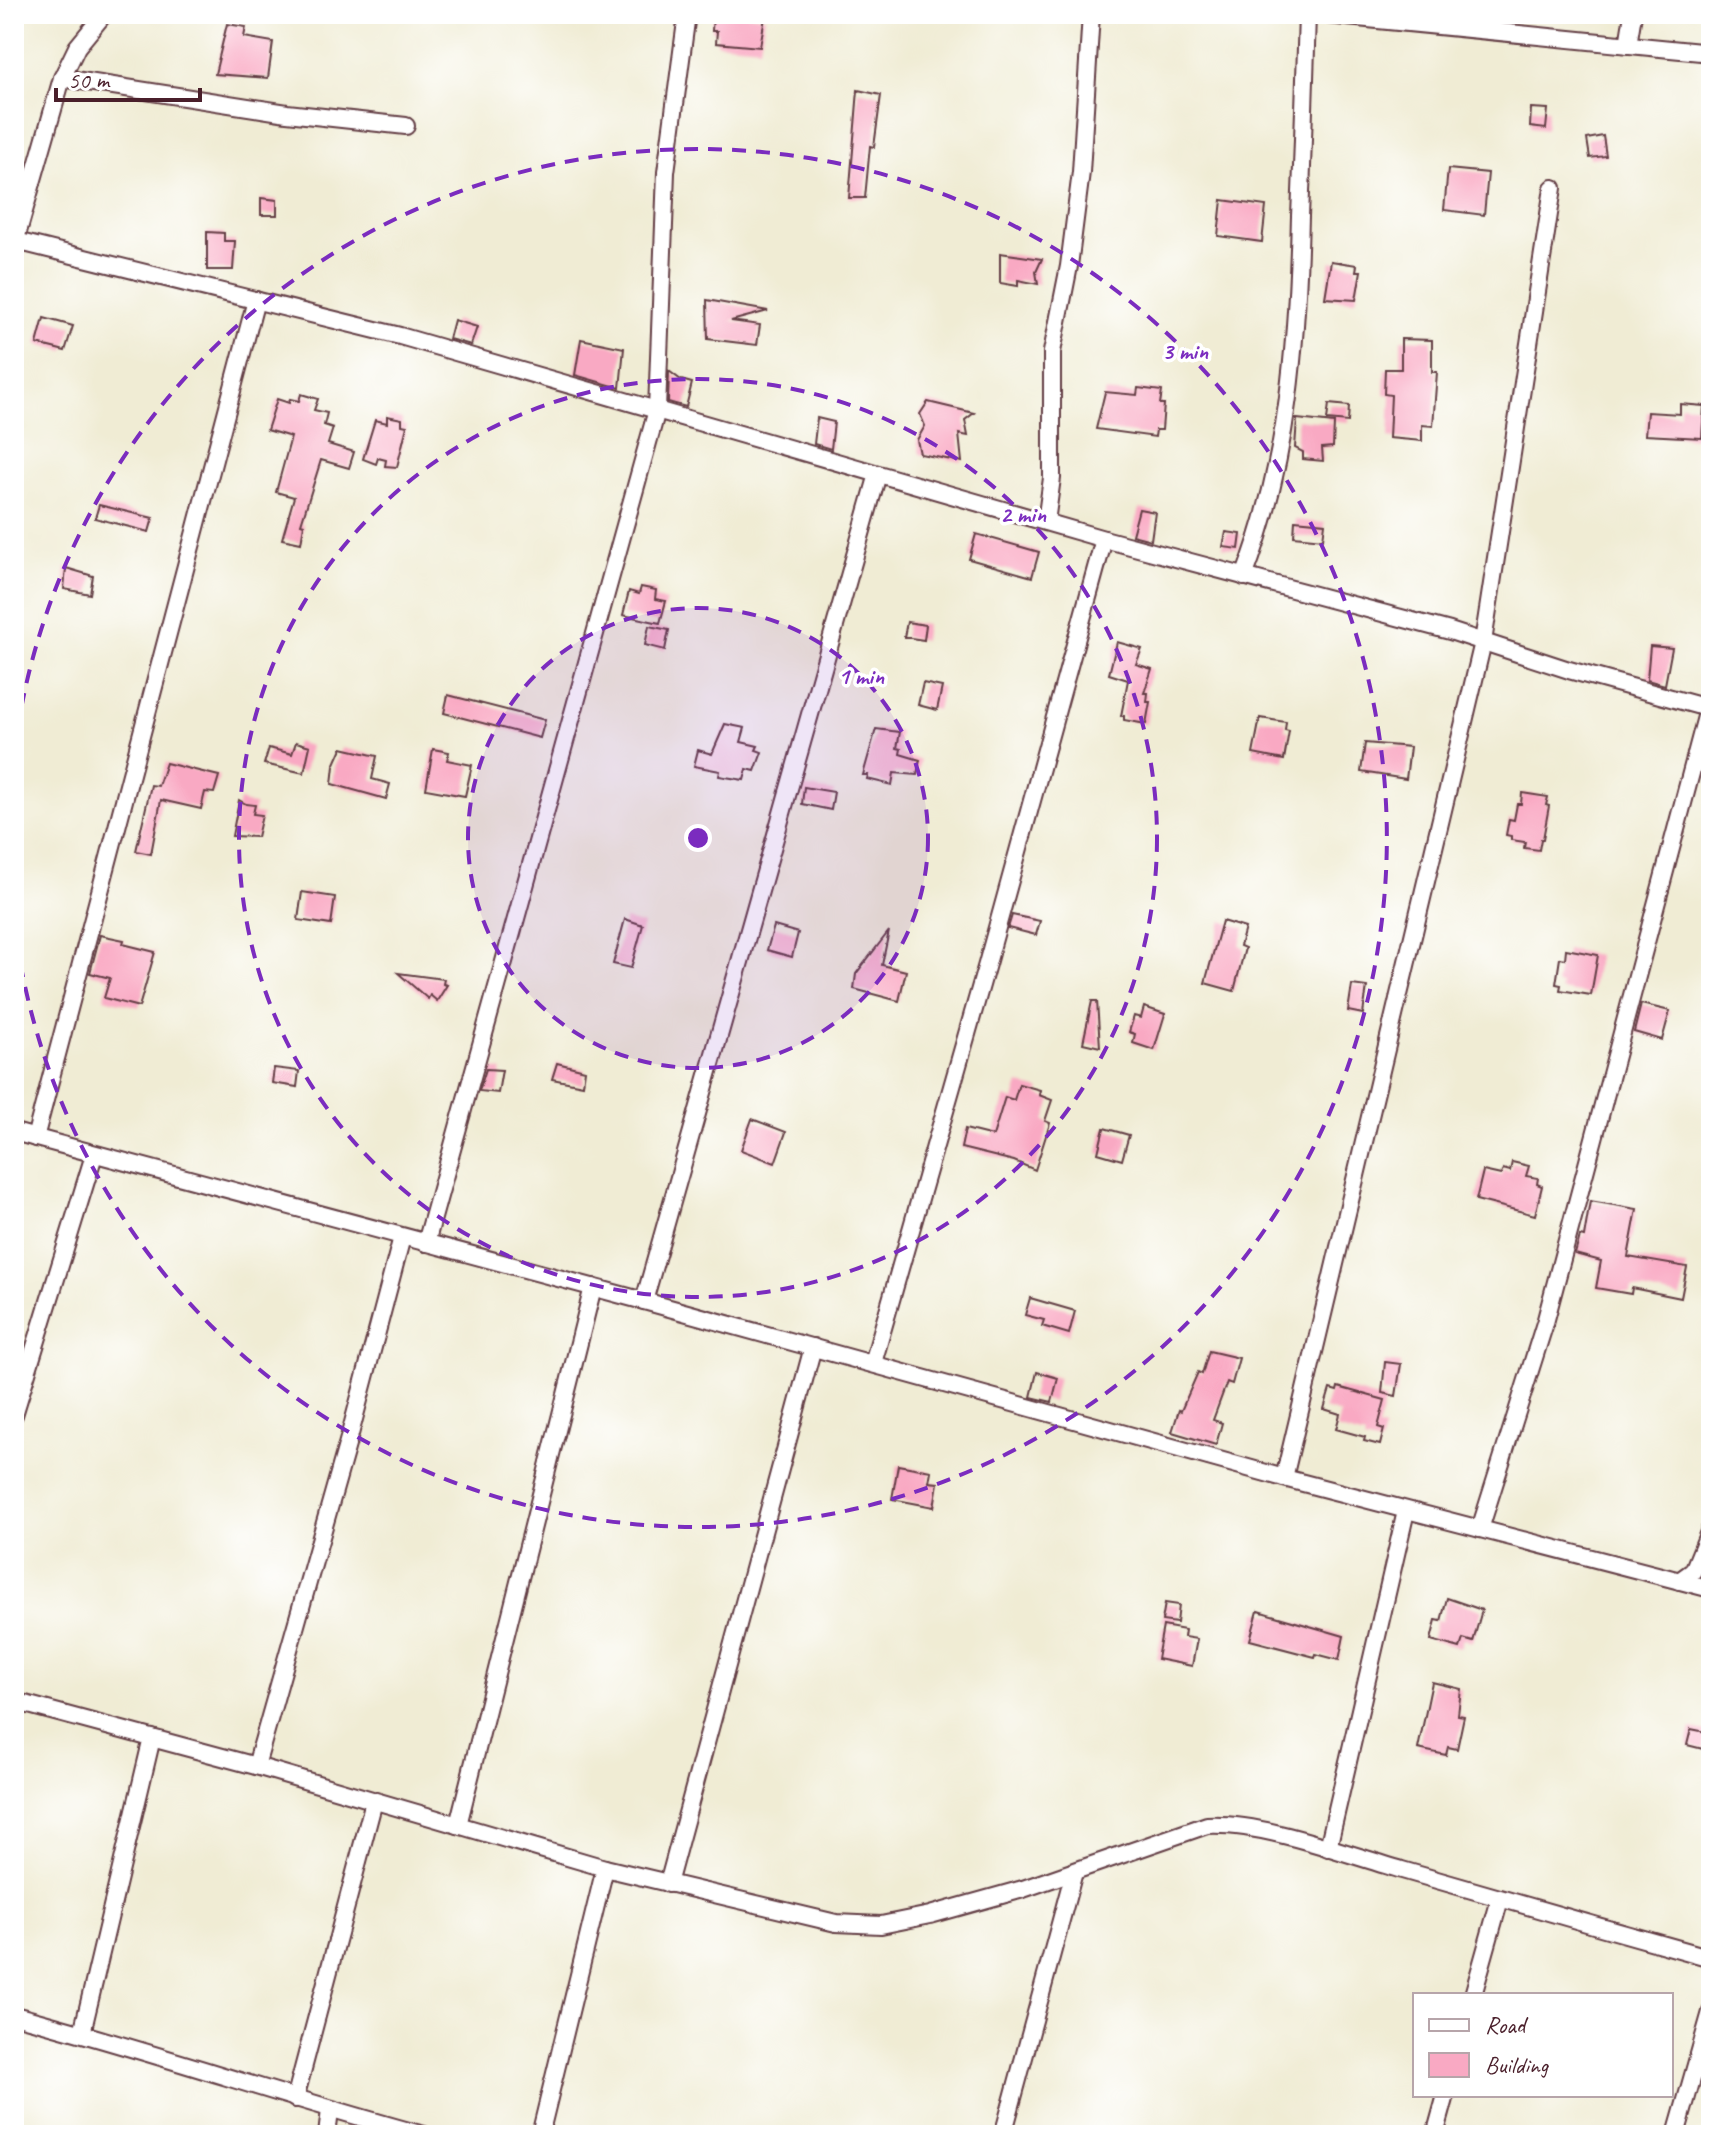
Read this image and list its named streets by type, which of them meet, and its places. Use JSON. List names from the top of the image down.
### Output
{
  "legend": ["Road", "Building"],
  "scale_bar": "50 m",
  "rings": ["3 min", "2 min", "1 min"]
}
